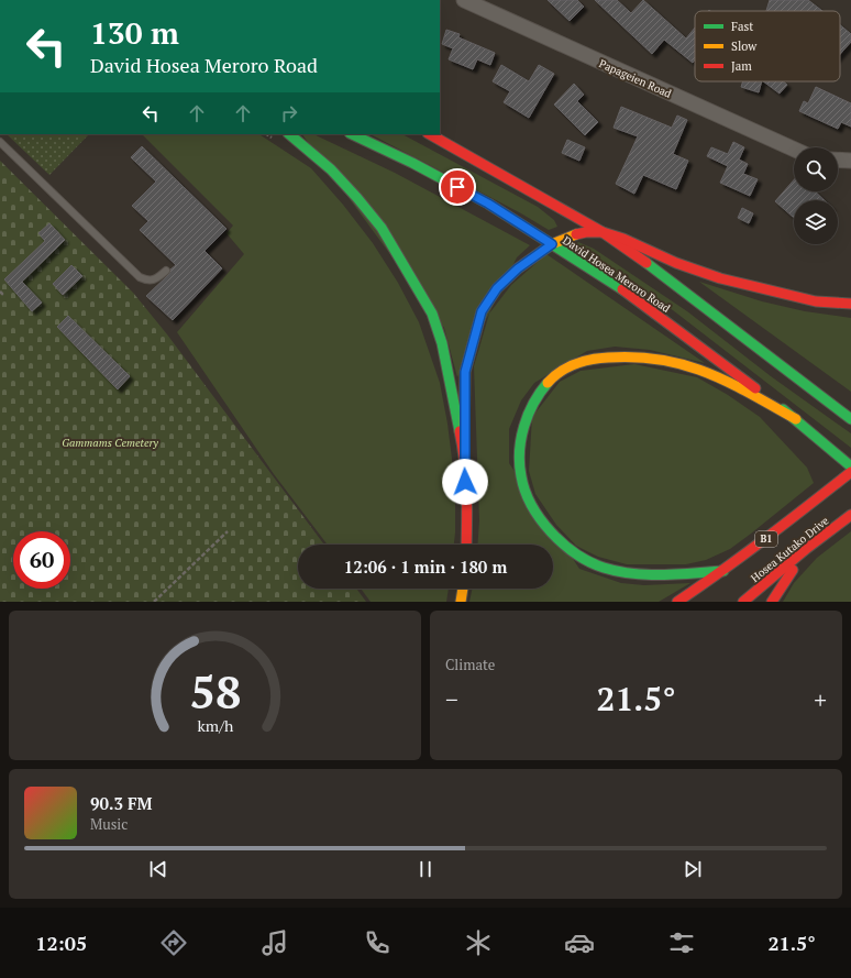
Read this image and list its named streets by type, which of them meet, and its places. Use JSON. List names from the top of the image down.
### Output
{
  "streets": {
    "main road": ["David Hosea Meroro Road", "B1", "Hosea Kutako Drive"],
    "street": ["Papageien Road"]
  },
  "parks": ["Gammams Cemetery"],
  "legend": ["Fast", "Slow", "Jam"],
  "page": {
    "turn": ["130 m", "David Hosea Meroro Road"],
    "limit": "60",
    "trip": "12:06 · 1 min · 180 m",
    "tile": "Climate",
    "heat": ["−", "21.5°", "+"],
    "song": ["90.3 FM", "Music"],
    "tabs": ["12:05", "21.5°"],
    "gauge": ["58", "km/h"]
  }
}
